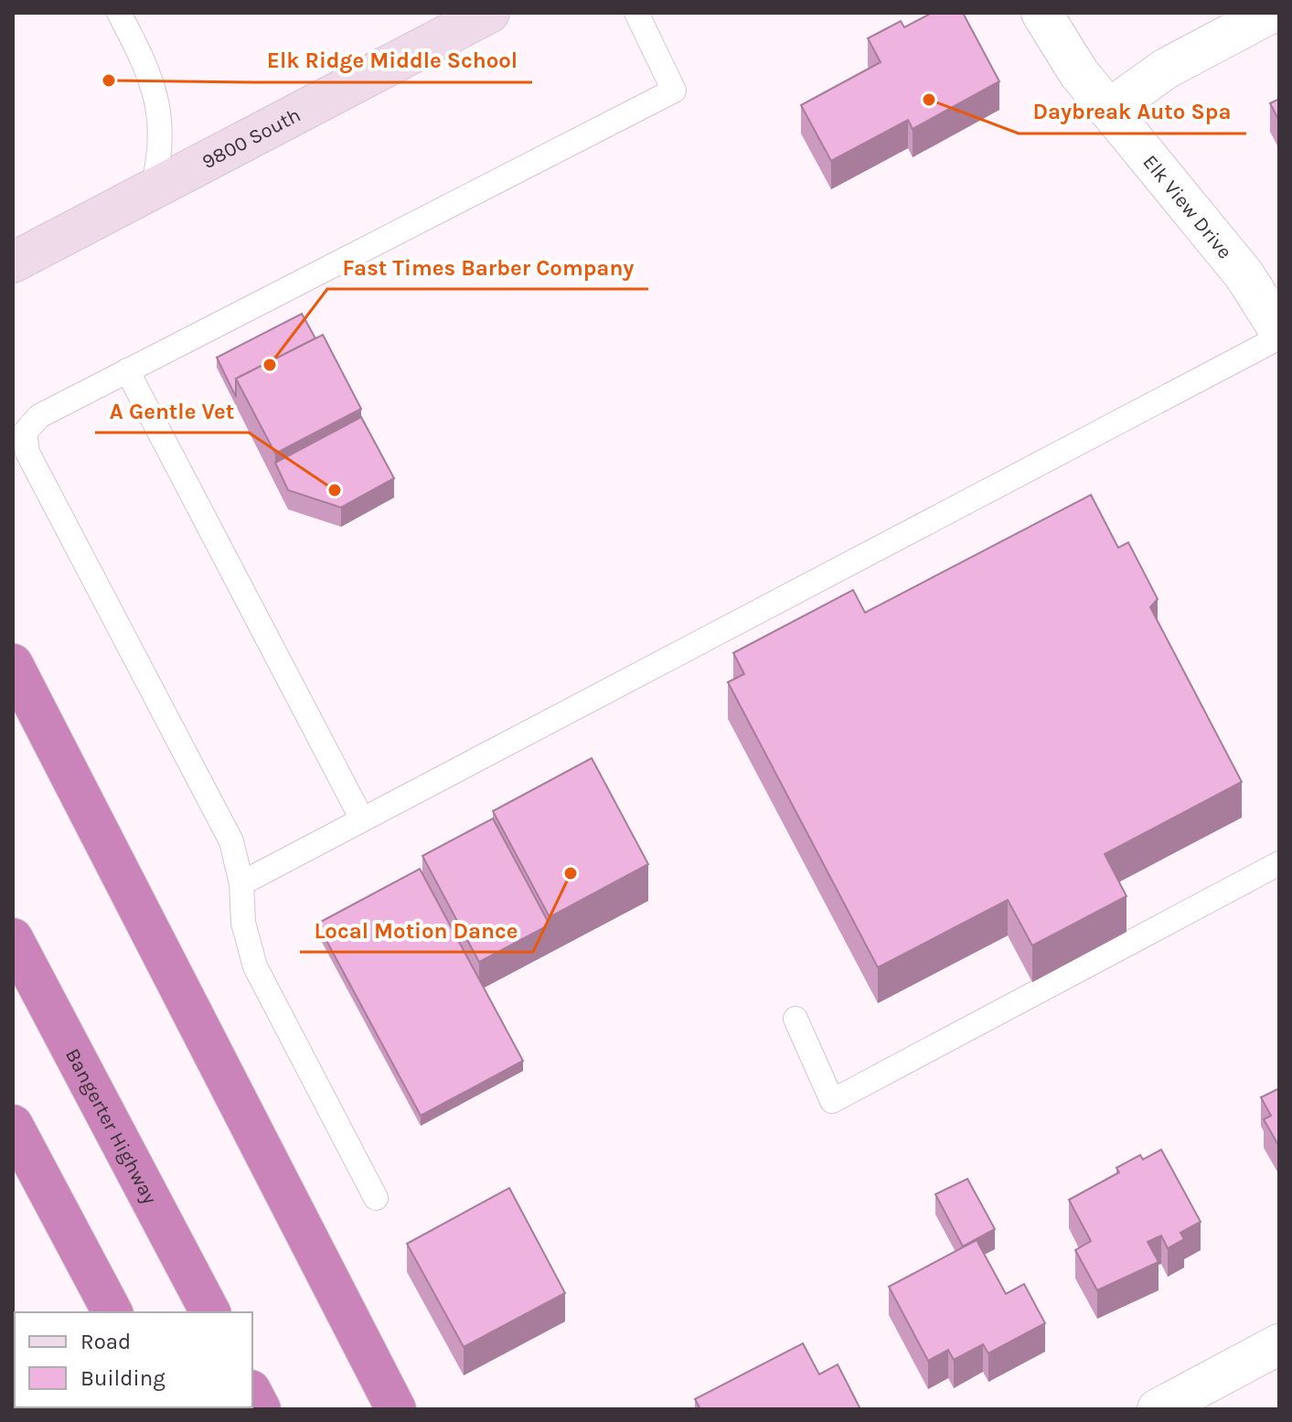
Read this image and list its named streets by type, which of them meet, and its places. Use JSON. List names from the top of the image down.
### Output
{
  "streets": {
    "highway": ["Bangerter Highway"],
    "main road": ["9800 South"],
    "street": ["Elk View Drive"]
  },
  "places": [
    "Elk Ridge Middle School",
    "Daybreak Auto Spa",
    "Fast Times Barber Company",
    "A Gentle Vet",
    "Local Motion Dance"
  ],
  "legend": ["Road", "Building"]
}
